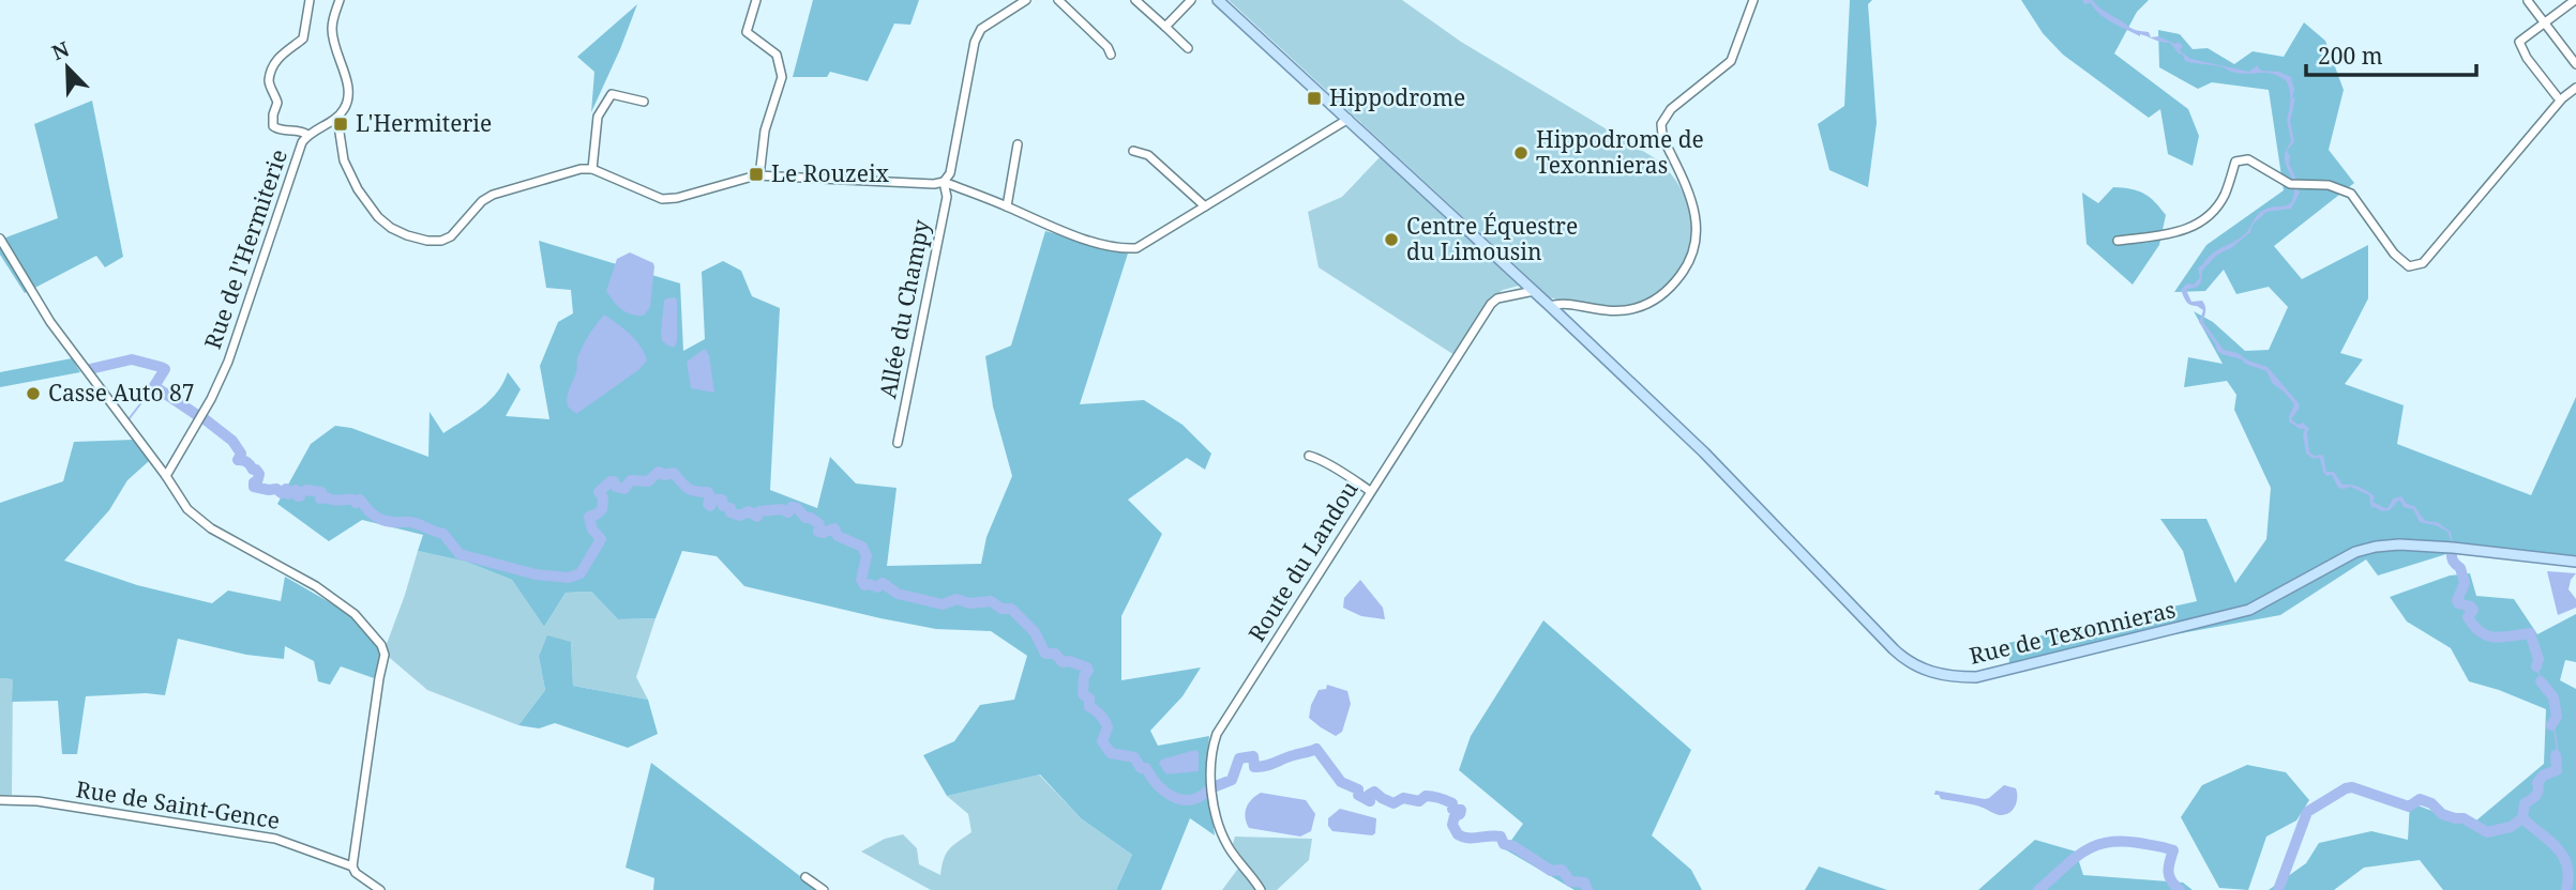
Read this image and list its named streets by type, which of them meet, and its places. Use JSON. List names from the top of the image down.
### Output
{
  "streets": {
    "main road": ["Rue de Texonnieras"],
    "street": [
      "Rue de l'Hermiterie",
      "Allée du Champy",
      "Route du Landou",
      "Rue de Saint-Gence"
    ]
  },
  "crossings": [
    ["Route du Landou", "Rue de Texonnieras"]
  ],
  "places": {
    "transit": ["Hippodrome", "L'Hermiterie", "Le Rouzeix"],
    "other": ["Hippodrome de Texonnieras", "Centre Équestre du Limousin", "Casse Auto 87"]
  },
  "scale_bar": "200 m",
  "north": "top left"
}
